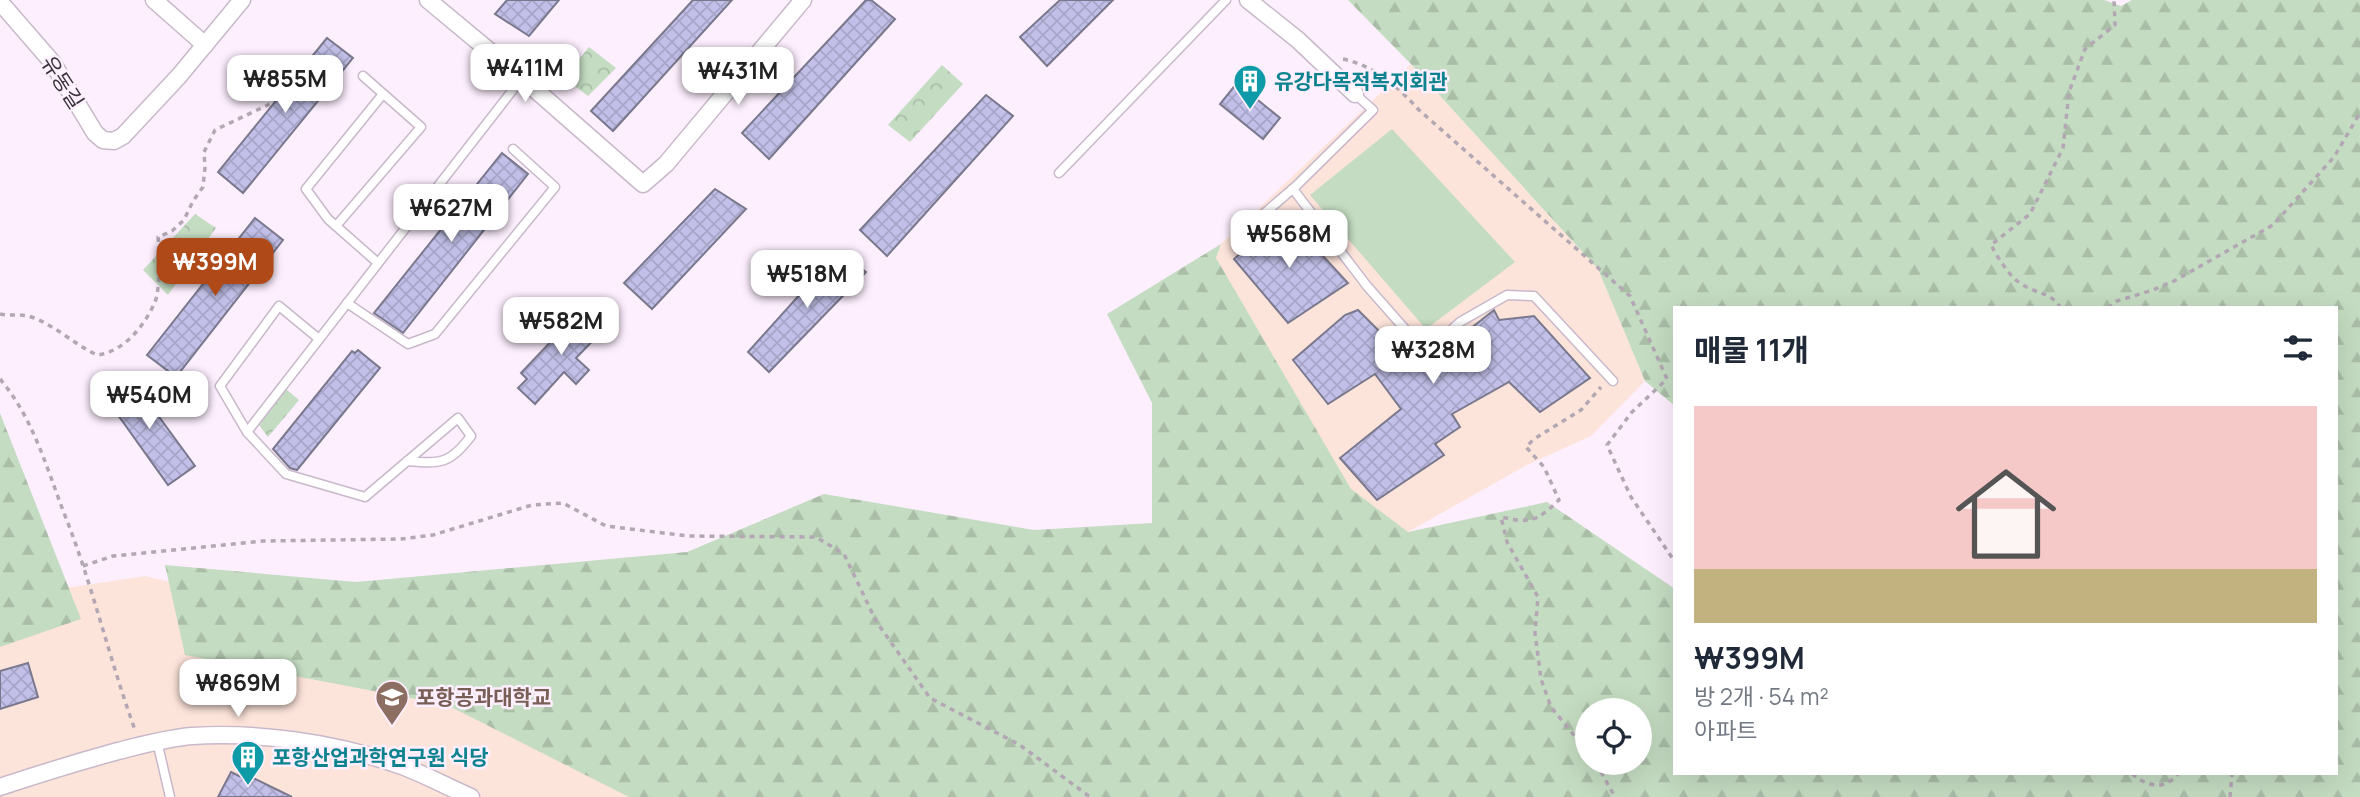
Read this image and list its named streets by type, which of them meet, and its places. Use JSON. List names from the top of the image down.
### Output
{
  "streets": {
    "street": ["유동길"]
  },
  "places": {
    "building": ["유강다목적복지회관", "포항산업과학연구원 식당"],
    "school or university": ["포항공과대학교"]
  },
  "page": {
    "price": [
      "₩411M",
      "₩431M",
      "₩855M",
      "₩627M",
      "₩568M",
      "₩399M",
      "₩518M",
      "₩582M",
      "₩328M",
      "₩540M",
      "₩869M"
    ],
    "heading": "매물 11개",
    "list": [
      {
        "name": "₩399M",
        "note": "방 2개 · 54 m² · 아파트"
      }
    ]
  }
}
